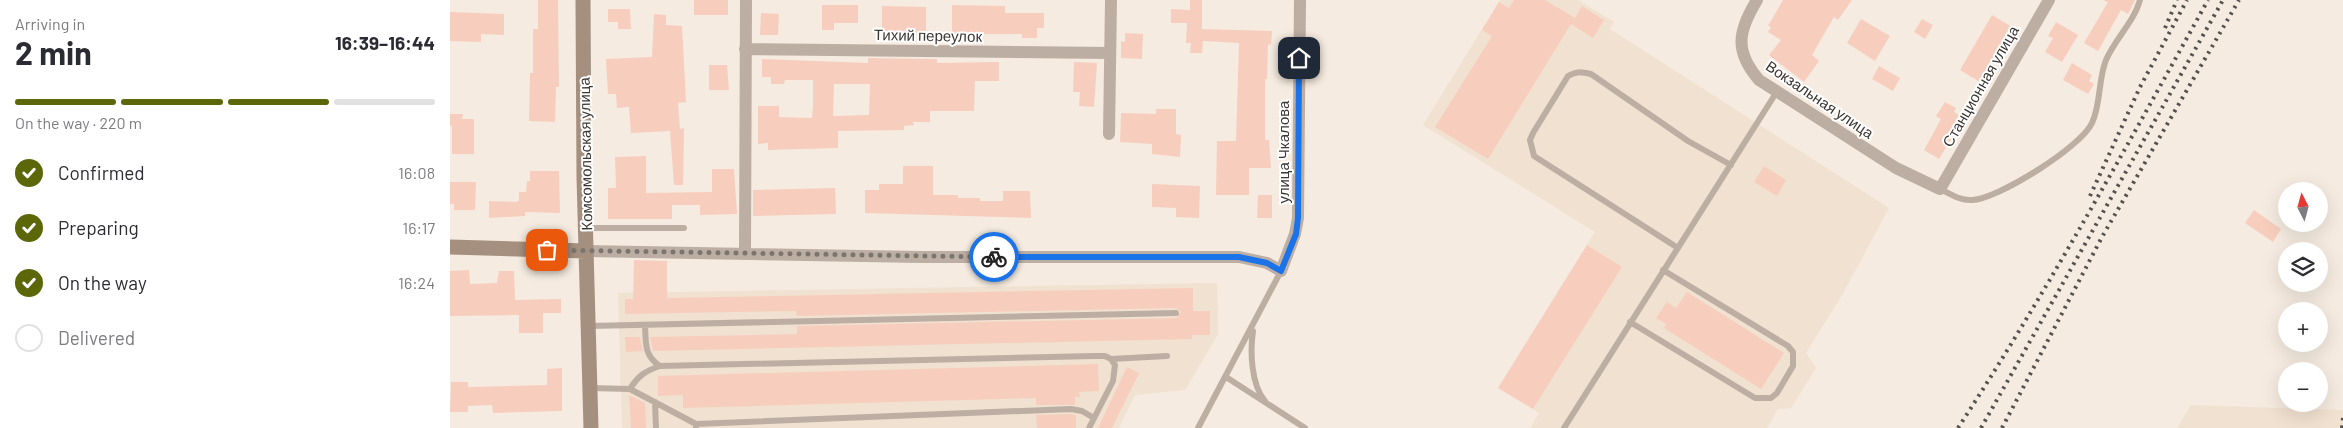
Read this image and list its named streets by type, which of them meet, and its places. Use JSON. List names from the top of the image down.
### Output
{
  "streets": {
    "street": [
      "Тихий переулок",
      "Станционная улица",
      "Вокзальная улица",
      "улица Чкалова",
      "Комсомольская улица"
    ]
  },
  "crossings": [
    ["Станционная улица", "Вокзальная улица"]
  ],
  "north": "top",
  "page": {
    "heading": ["2 min", "Arriving in", "16:39–16:44"],
    "bar": "On the way · 220 m",
    "list": [
      ["Confirmed", "16:08"],
      ["Preparing", "16:17"],
      ["On the way", "16:24"],
      "Delivered"
    ],
    "map_buttons": ["+", "−"]
  }
}
